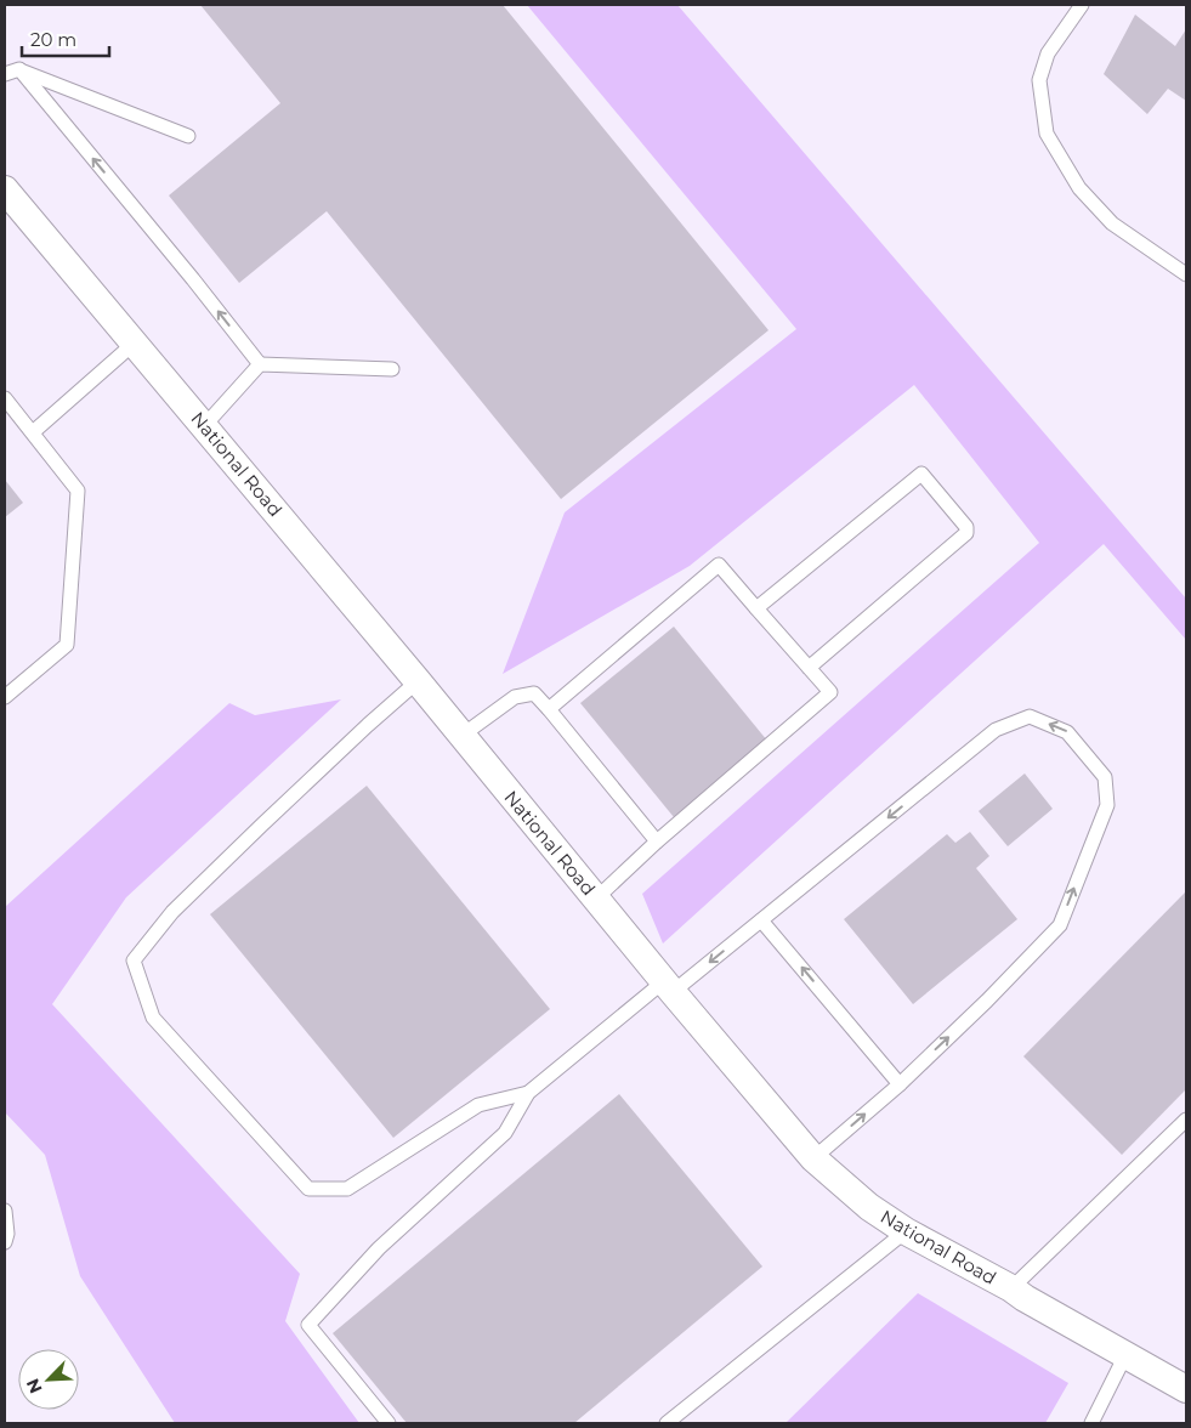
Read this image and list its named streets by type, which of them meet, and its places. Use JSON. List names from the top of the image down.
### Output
{
  "streets": {
    "street": ["National Road"]
  },
  "scale_bar": "20 m",
  "north": "bottom left"
}
